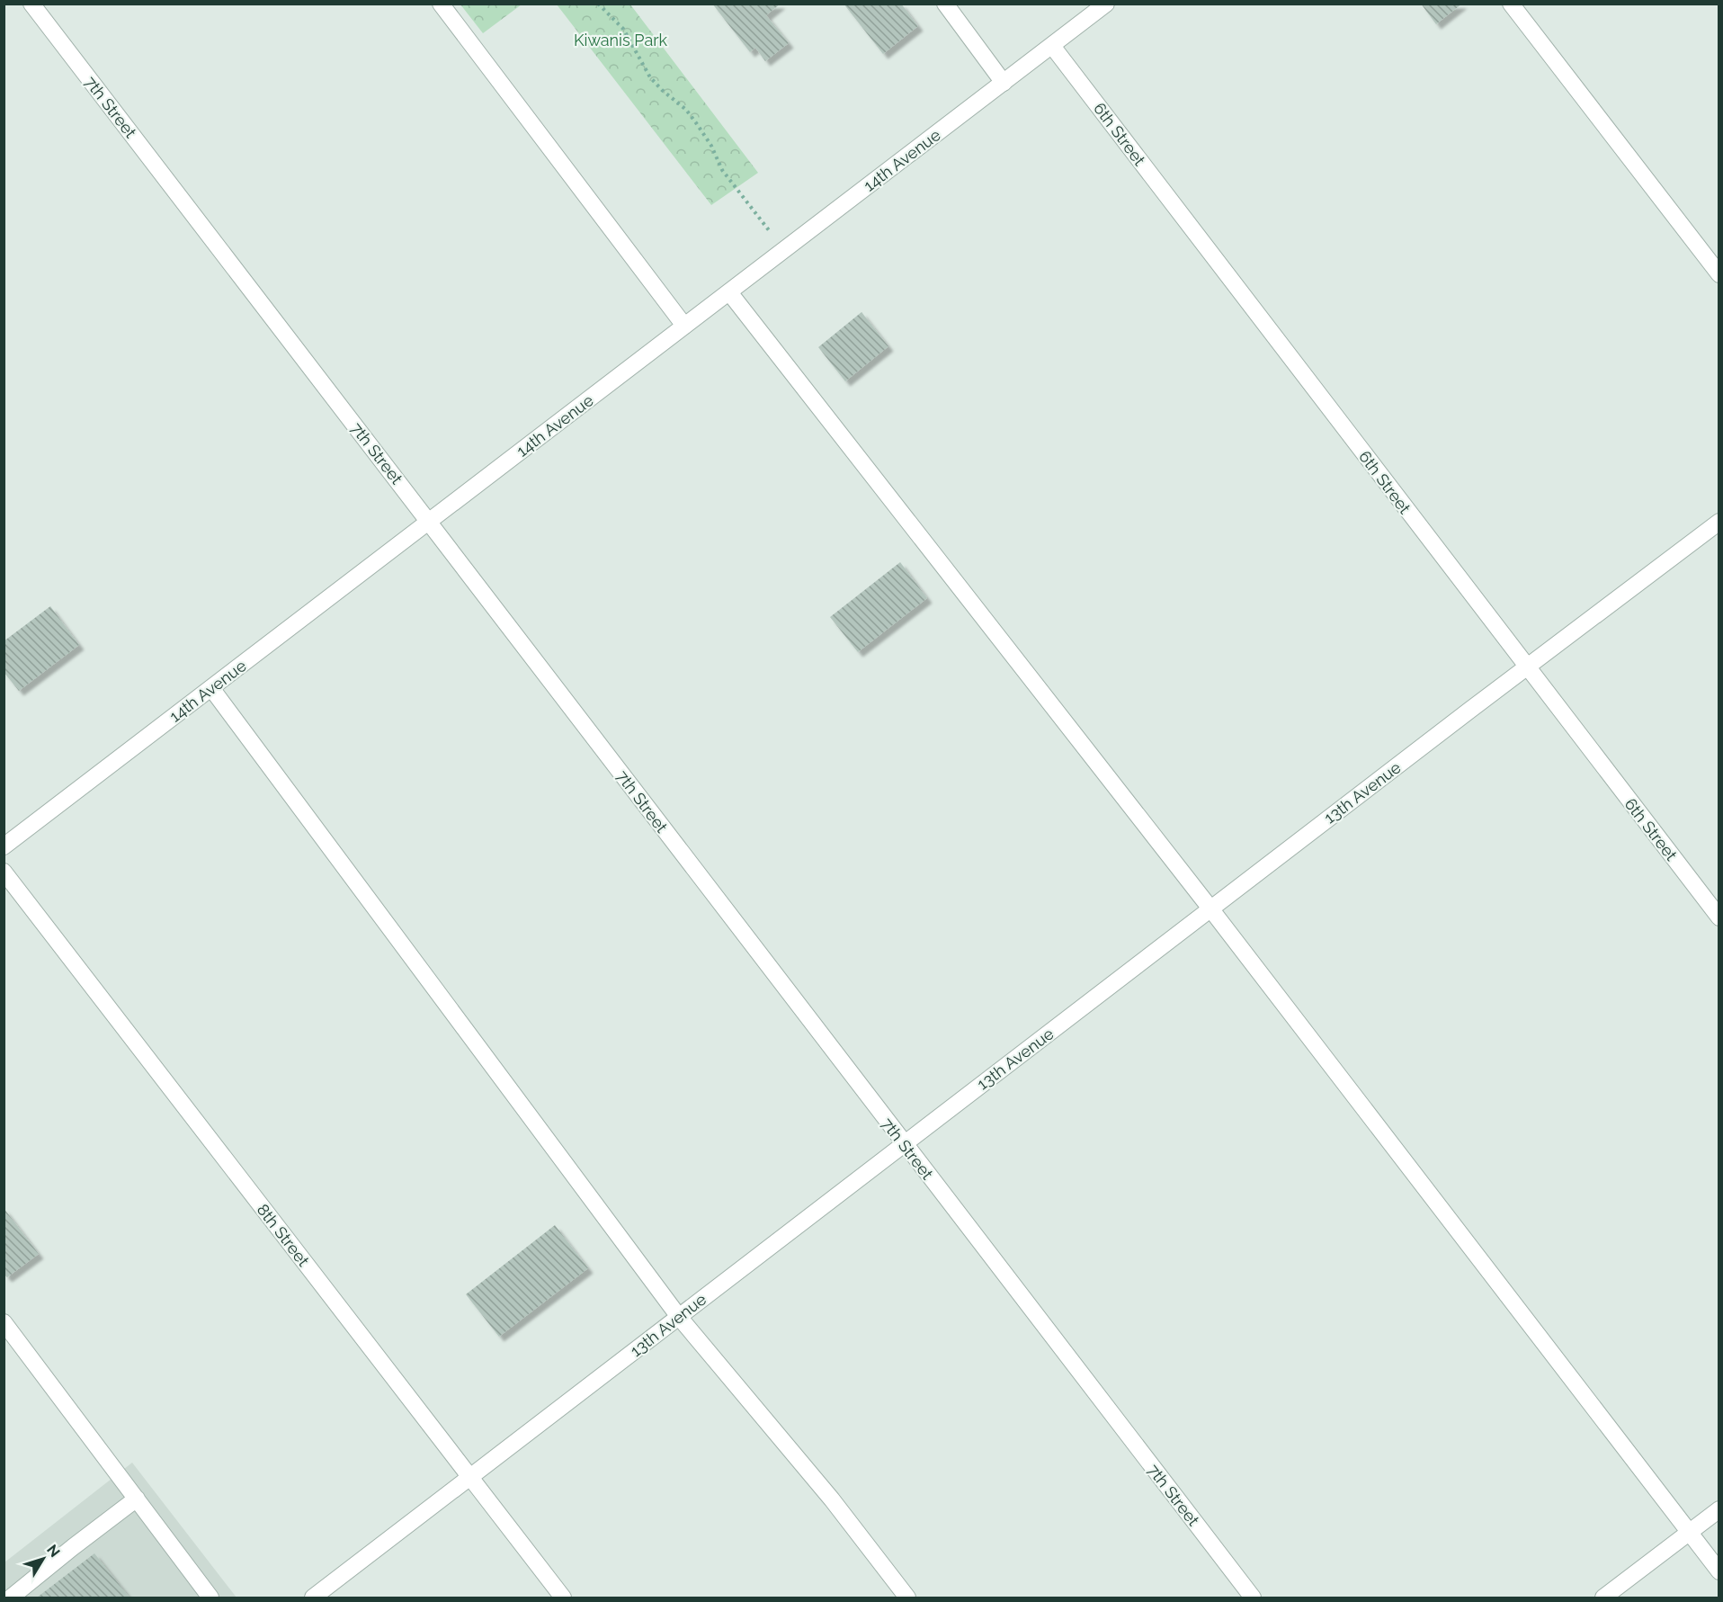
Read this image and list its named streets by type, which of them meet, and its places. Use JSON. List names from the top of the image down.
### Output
{
  "streets": {
    "street": [
      "7th Street",
      "6th Street",
      "14th Avenue",
      "13th Avenue",
      "8th Street"
    ]
  },
  "crossings": [
    ["7th Street", "14th Avenue"],
    ["7th Street", "13th Avenue"],
    ["6th Street", "14th Avenue"],
    ["6th Street", "13th Avenue"],
    ["13th Avenue", "8th Street"]
  ],
  "parks": ["Kiwanis Park"],
  "north": "top right"
}
